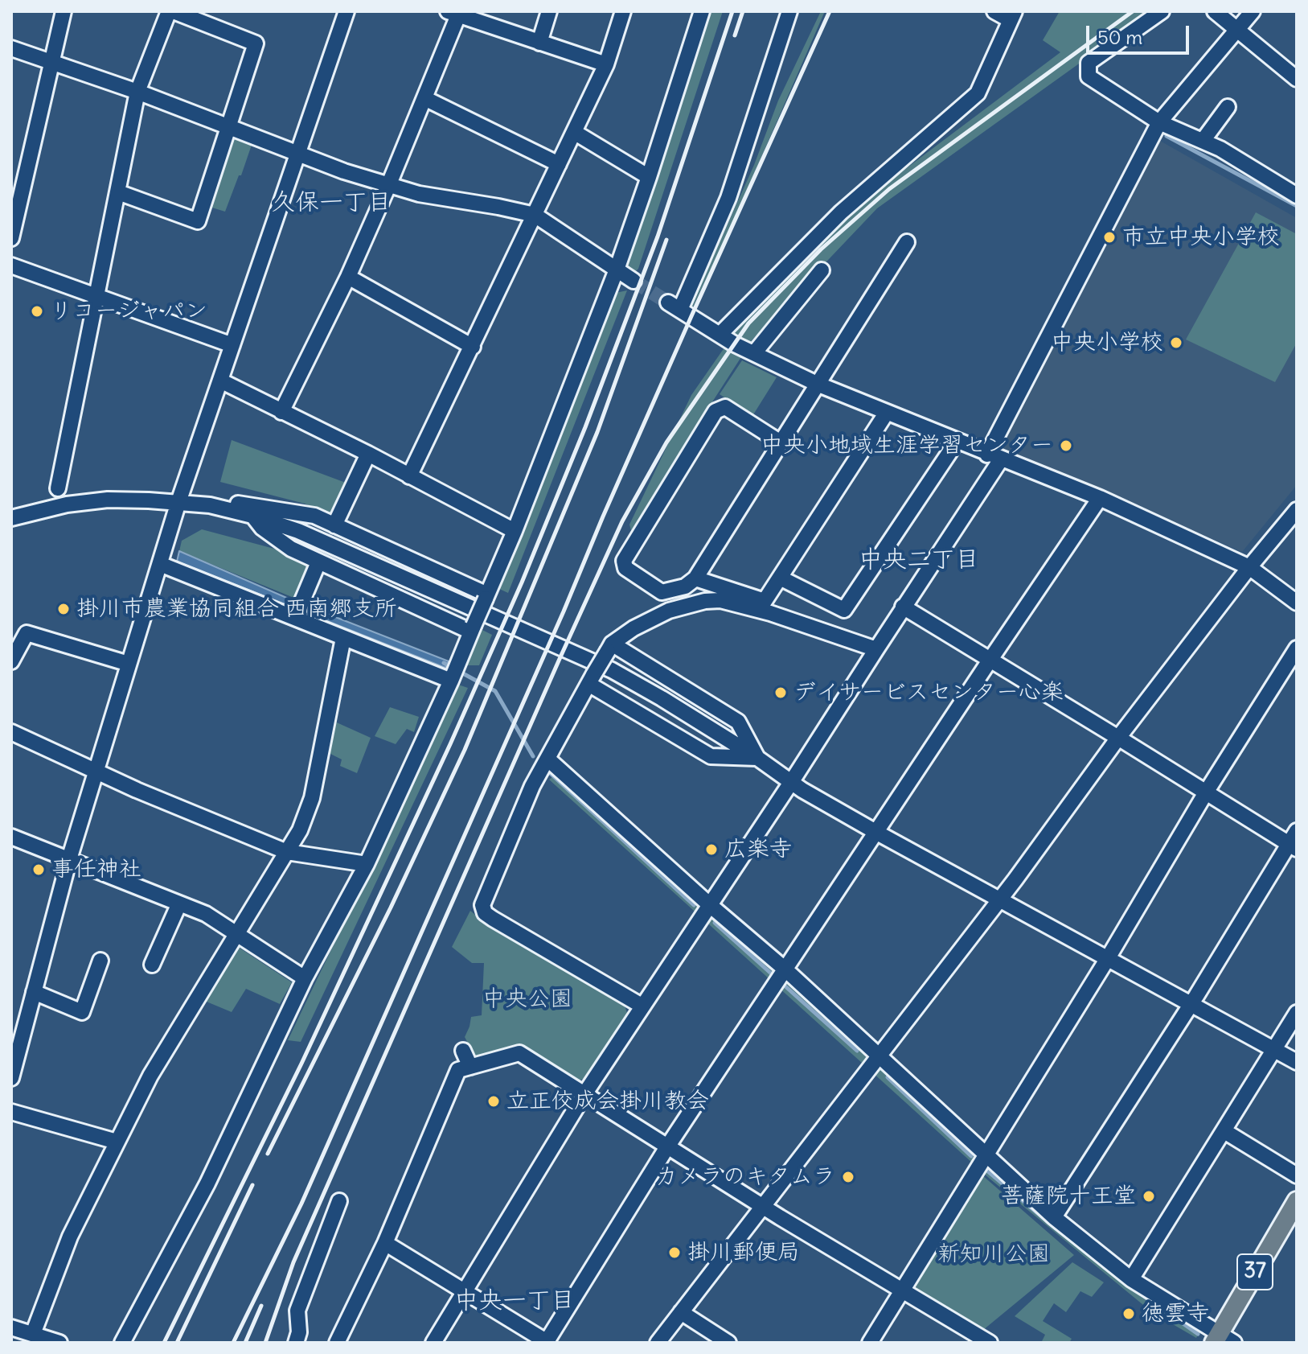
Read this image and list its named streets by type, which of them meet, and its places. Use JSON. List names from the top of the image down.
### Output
{
  "streets": {
    "main road": ["37"]
  },
  "districts": ["久保一丁目", "中央二丁目", "中央一丁目"],
  "parks": ["中央公園", "新知川公園"],
  "places": [
    "市立中央小学校",
    "リコージャパン",
    "中央小学校",
    "中央小地域生涯学習センター",
    "掛川市農業協同組合 西南郷支所",
    "デイサービスセンター心楽",
    "広楽寺",
    "事任神社",
    "立正佼成会掛川教会",
    "カメラのキタムラ",
    "菩薩院十王堂",
    "掛川郵便局",
    "徳雲寺"
  ],
  "scale_bar": "50 m"
}
